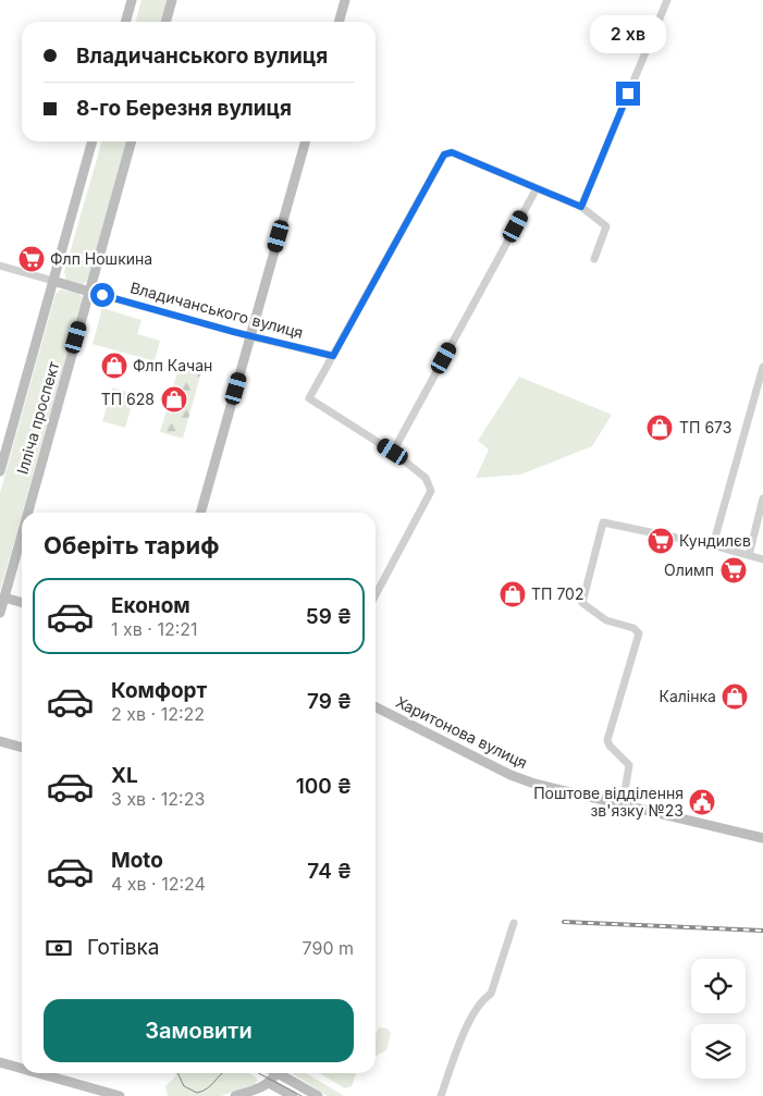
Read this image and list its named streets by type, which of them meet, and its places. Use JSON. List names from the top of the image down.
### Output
{
  "streets": {
    "street": ["Владичанського вулиця", "Ілліча проспект", "Харитонова вулиця"]
  },
  "crossings": [
    ["Владичанського вулиця", "Ілліча проспект"]
  ],
  "places": {
    "supermarket": ["Флп Ношкина", "Кундилєв", "Олимп"],
    "shop": [
      "Флп Качан",
      "ТП 628",
      "ТП 673",
      "ТП 702",
      "Калінка"
    ],
    "public building": ["Поштове відділення зв'язку №23"]
  },
  "page": {
    "bubble": "2 хв",
    "banner": ["Владичанського вулиця", "8-го Березня вулиця"],
    "heading": "Оберіть тариф",
    "list": [
      {
        "name": "Економ",
        "note": "1 хв · 12:21",
        "value": "59 ₴"
      },
      {
        "name": "Комфорт",
        "note": "2 хв · 12:22",
        "value": "79 ₴"
      },
      {
        "name": "XL",
        "note": "3 хв · 12:23",
        "value": "100 ₴"
      },
      {
        "name": "Moto",
        "note": "4 хв · 12:24",
        "value": "74 ₴"
      }
    ],
    "pay": ["Готівка", "790 m"],
    "buttons": "Замовити"
  }
}
